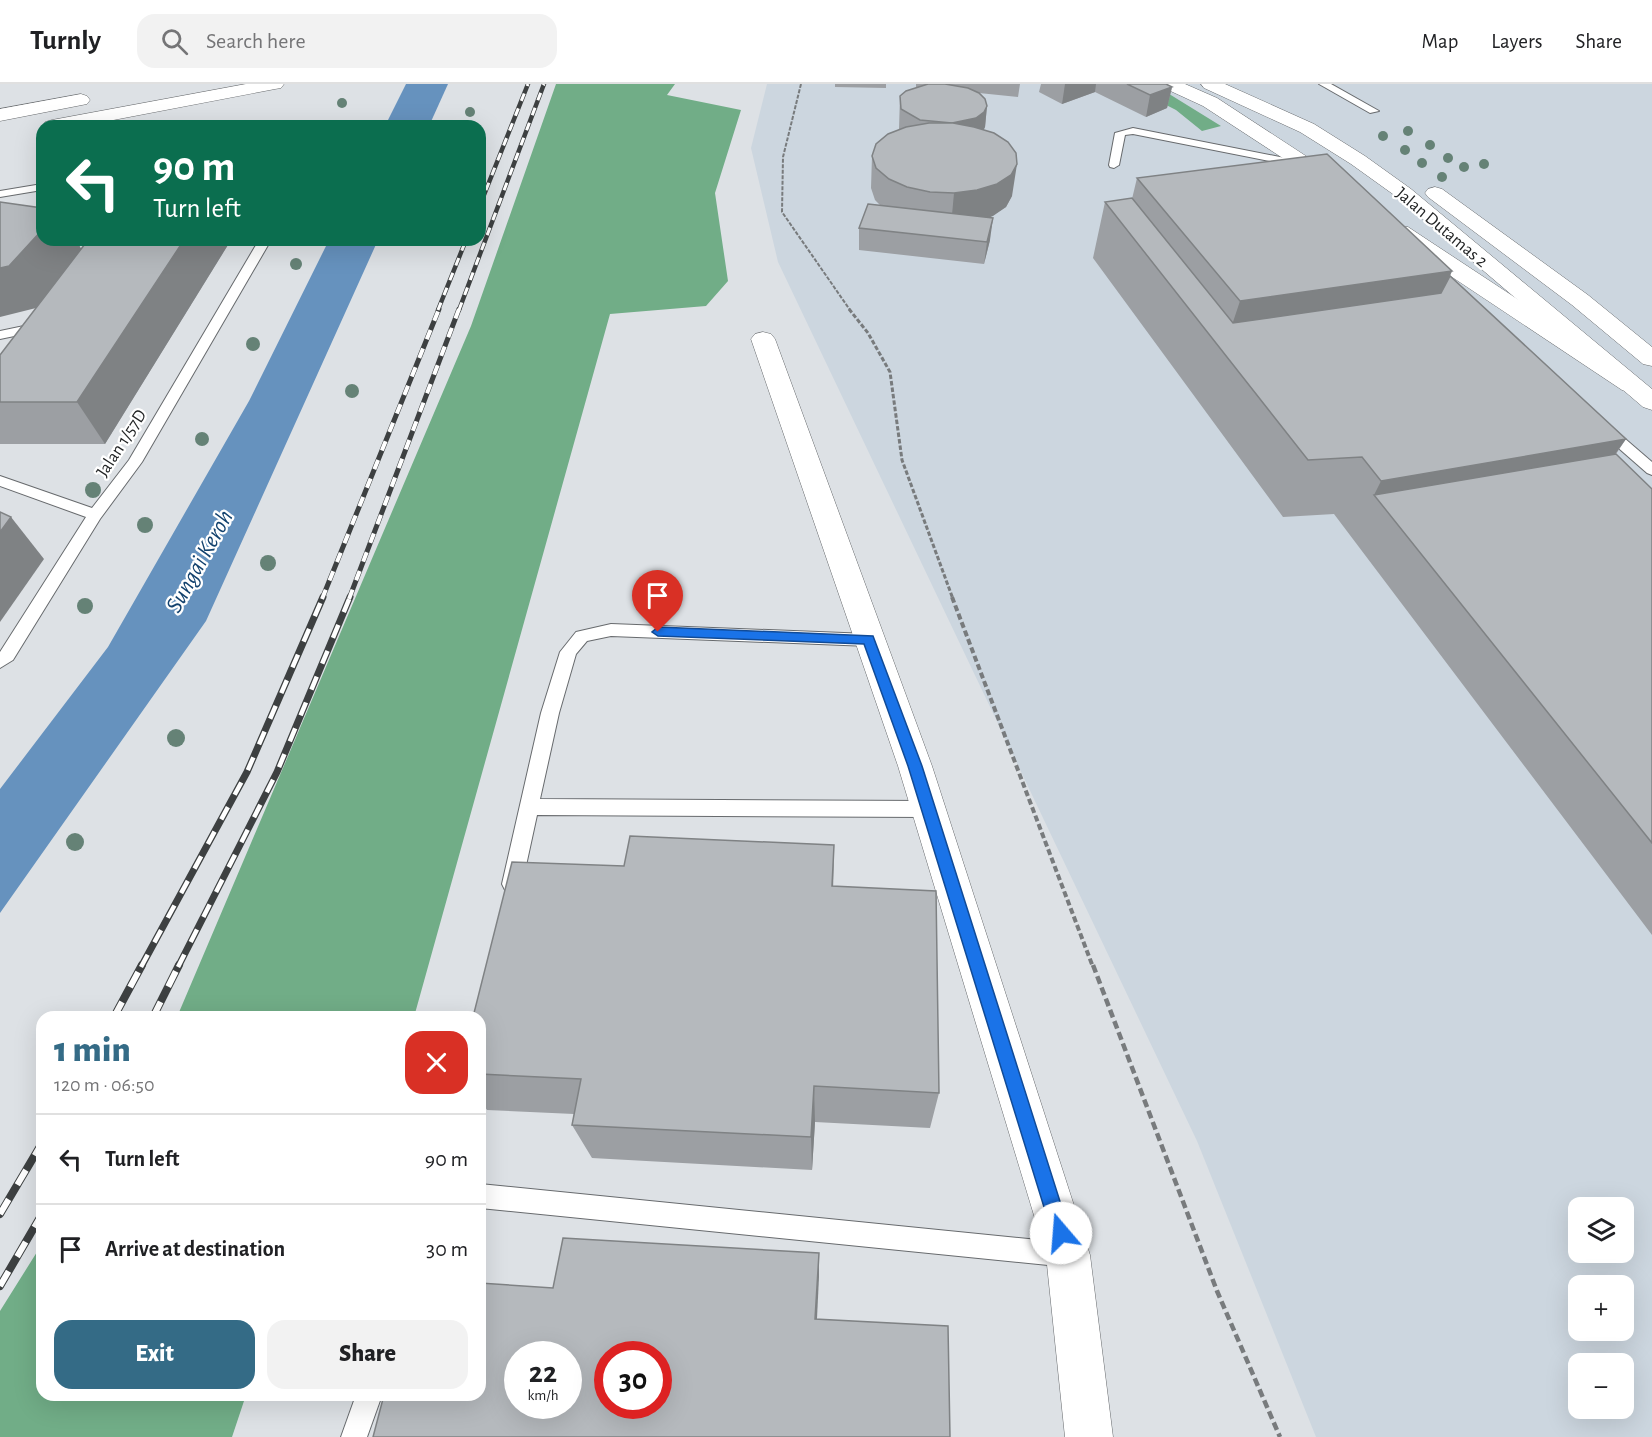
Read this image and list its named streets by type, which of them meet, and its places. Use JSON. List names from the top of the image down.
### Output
{
  "streets": {
    "main road": ["Jalan Dutamas 2"],
    "lane": ["Jalan 1/57D"]
  },
  "water": ["Sungai Keroh"],
  "page": {
    "header": "Turnly",
    "search": "Search here",
    "nav": ["Map", "Layers", "Share"],
    "turn": ["90 m", "Turn left"],
    "heading": ["1 min", "120 m · 06:50"],
    "list": [
      {
        "name": "Turn left",
        "value": "90 m"
      },
      {
        "name": "Arrive at destination",
        "value": "30 m"
      }
    ],
    "map_buttons": ["+", "−"],
    "buttons": ["Exit", "Share"],
    "speed": "22 km/h",
    "limit": "30"
  }
}
